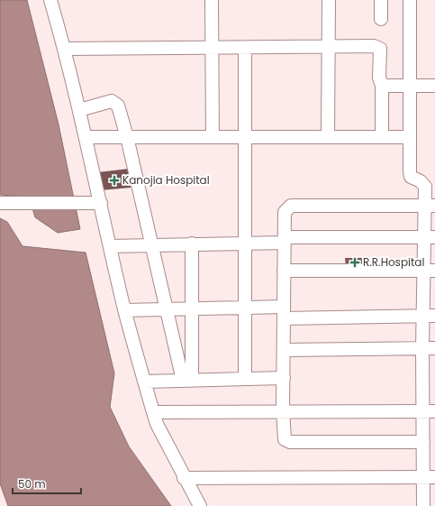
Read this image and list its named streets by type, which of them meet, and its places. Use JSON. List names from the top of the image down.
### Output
{
  "places": {
    "health": ["Kanojia Hospital", "R.R.Hospital"]
  },
  "scale_bar": "50 m"
}
